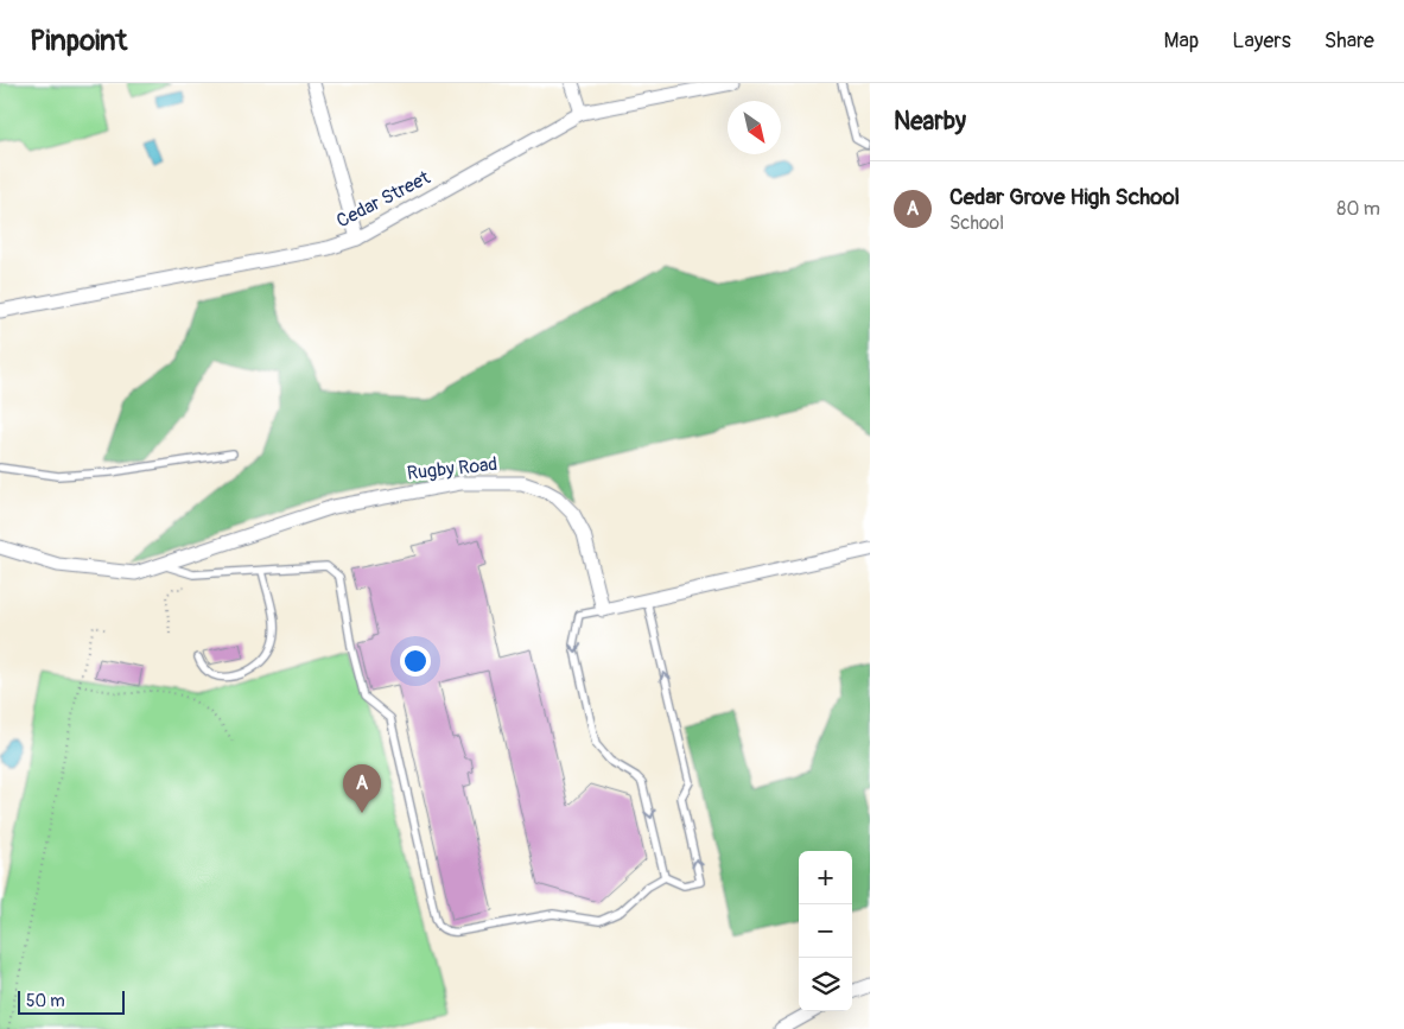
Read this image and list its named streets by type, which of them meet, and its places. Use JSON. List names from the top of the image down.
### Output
{
  "streets": {
    "street": ["Cedar Street", "Rugby Road"]
  },
  "scale_bar": "50 m",
  "north": "bottom right",
  "page": {
    "header": "Pinpoint",
    "nav": ["Map", "Layers", "Share"],
    "heading": "Nearby",
    "list": [
      {
        "mark": "A",
        "name": "Cedar Grove High School",
        "note": "School",
        "value": "80 m"
      }
    ],
    "pins": "A",
    "map_buttons": ["+", "−"],
    "scale": "50 m"
  }
}
